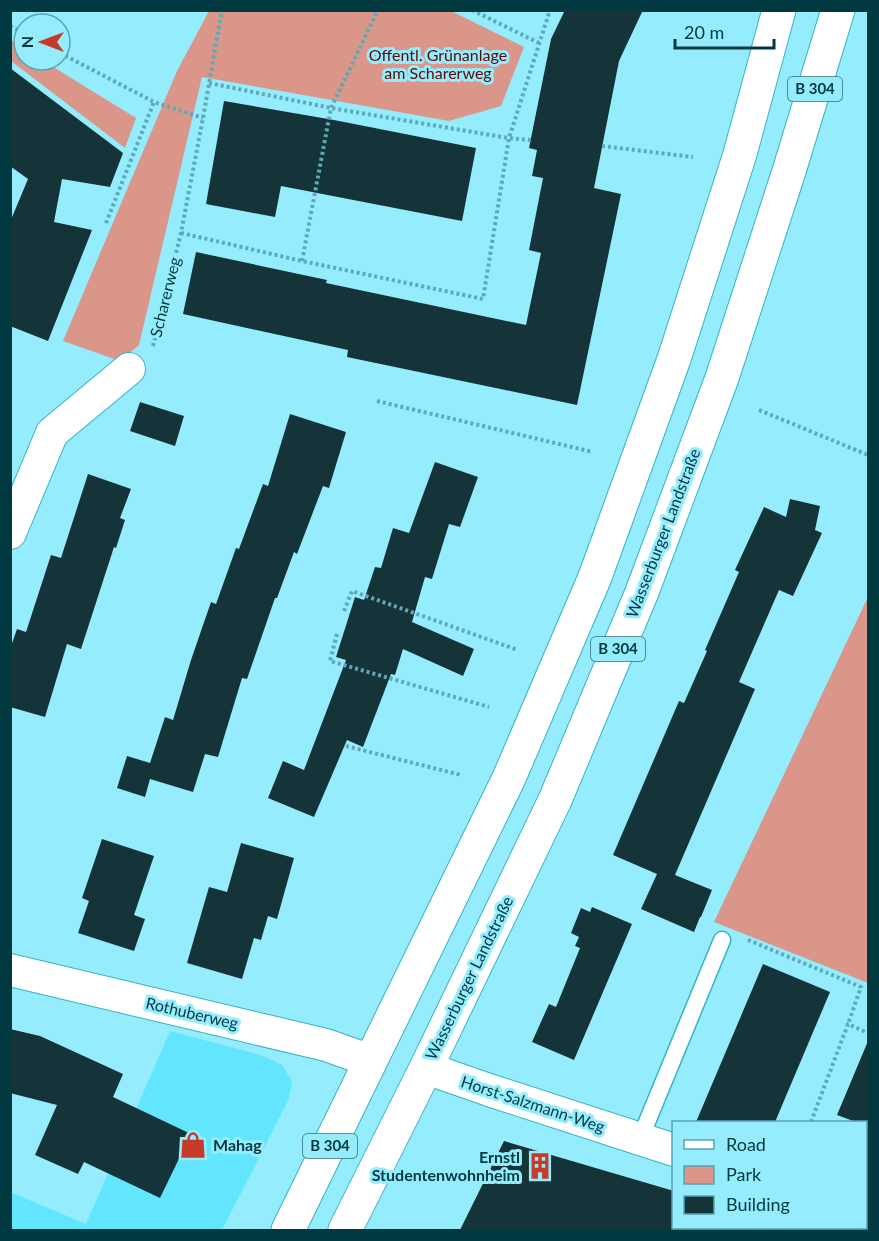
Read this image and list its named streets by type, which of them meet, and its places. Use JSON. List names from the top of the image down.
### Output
{
  "streets": {
    "main road": ["B 304", "Wasserburger Landstraße"],
    "street": ["Rothuberweg", "Horst-Salzmann-Weg"],
    "path": ["Scharerweg"]
  },
  "crossings": [
    ["B 304", "Rothuberweg"],
    ["Wasserburger Landstraße", "Horst-Salzmann-Weg"]
  ],
  "parks": ["Offentl. Grünanlage am Scharerweg"],
  "places": {
    "shop": ["Mahag"],
    "building": ["Ernstl Studentenwohnheim"]
  },
  "legend": ["Road", "Park", "Building"],
  "scale_bar": "20 m",
  "north": "left"
}
